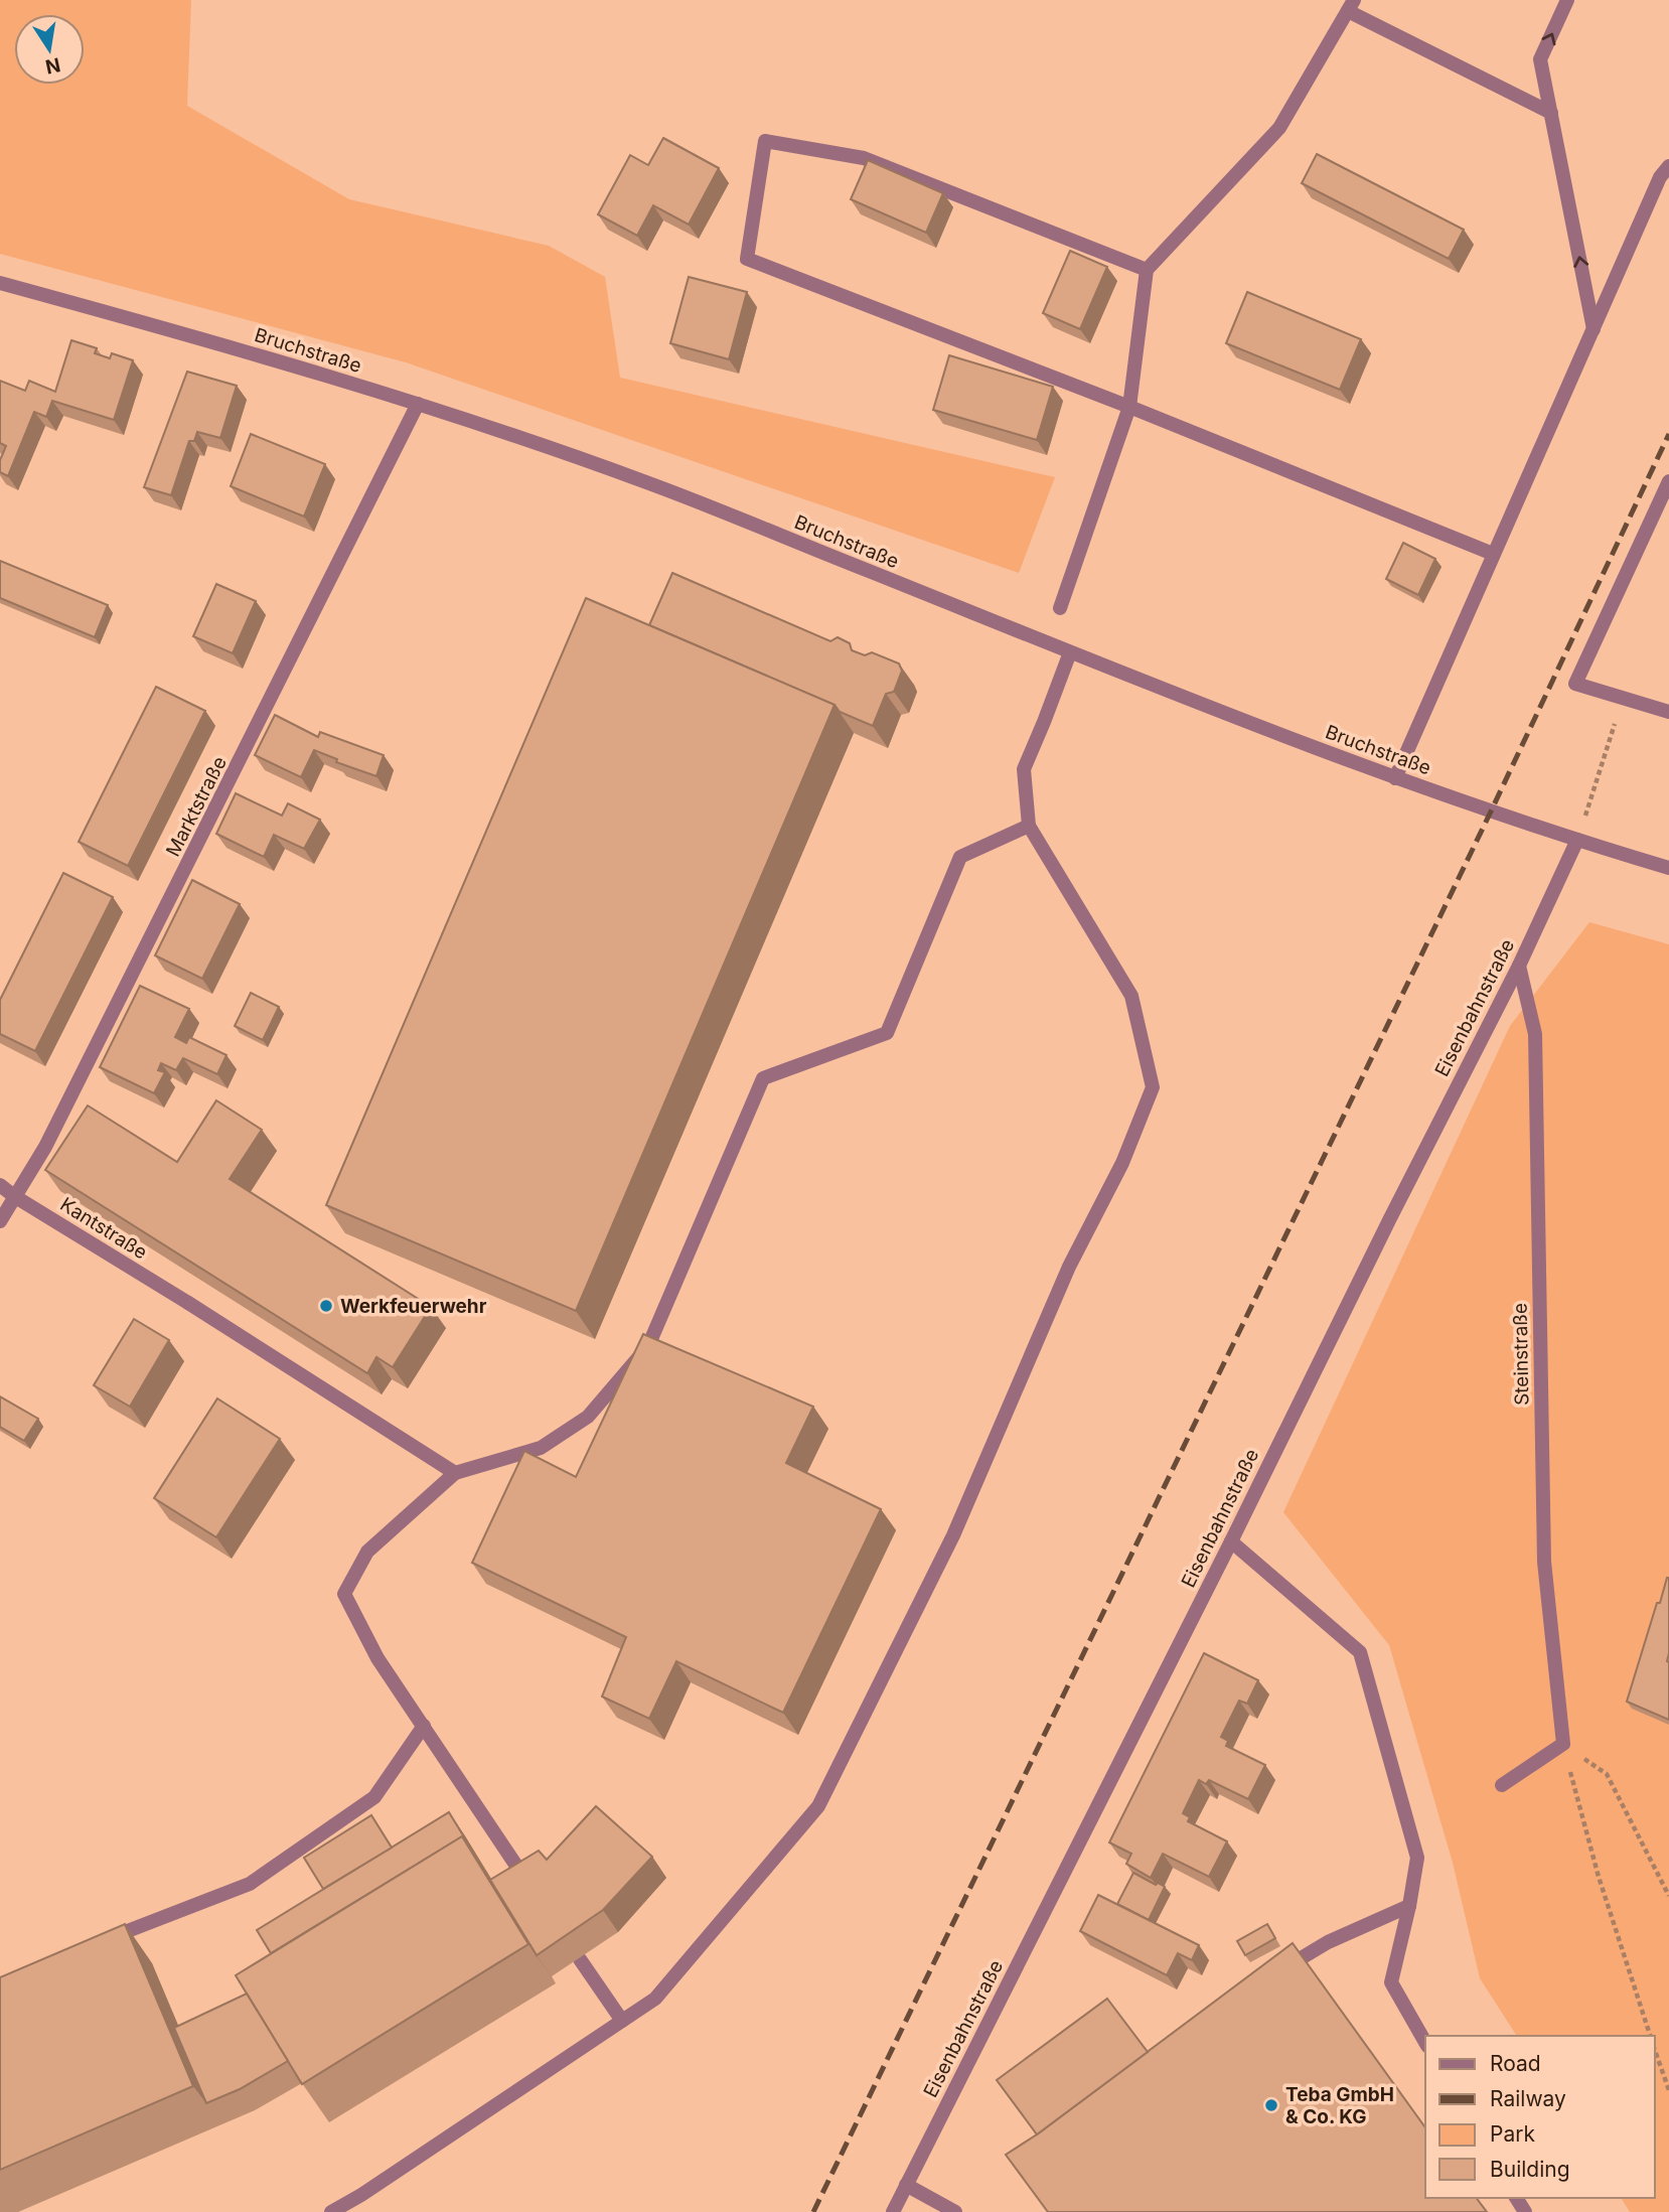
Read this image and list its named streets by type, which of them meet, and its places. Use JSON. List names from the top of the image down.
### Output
{
  "streets": {
    "street": [
      "Bruchstraße",
      "Marktstraße",
      "Eisenbahnstraße",
      "Kantstraße",
      "Steinstraße"
    ]
  },
  "crossings": [
    ["Bruchstraße", "Marktstraße"],
    ["Bruchstraße", "Eisenbahnstraße"],
    ["Marktstraße", "Kantstraße"],
    ["Eisenbahnstraße", "Steinstraße"]
  ],
  "places": ["Werkfeuerwehr", "Teba GmbH & Co. KG"],
  "legend": [
    "Road",
    "Railway",
    "Park",
    "Building"
  ],
  "north": "bottom"
}
